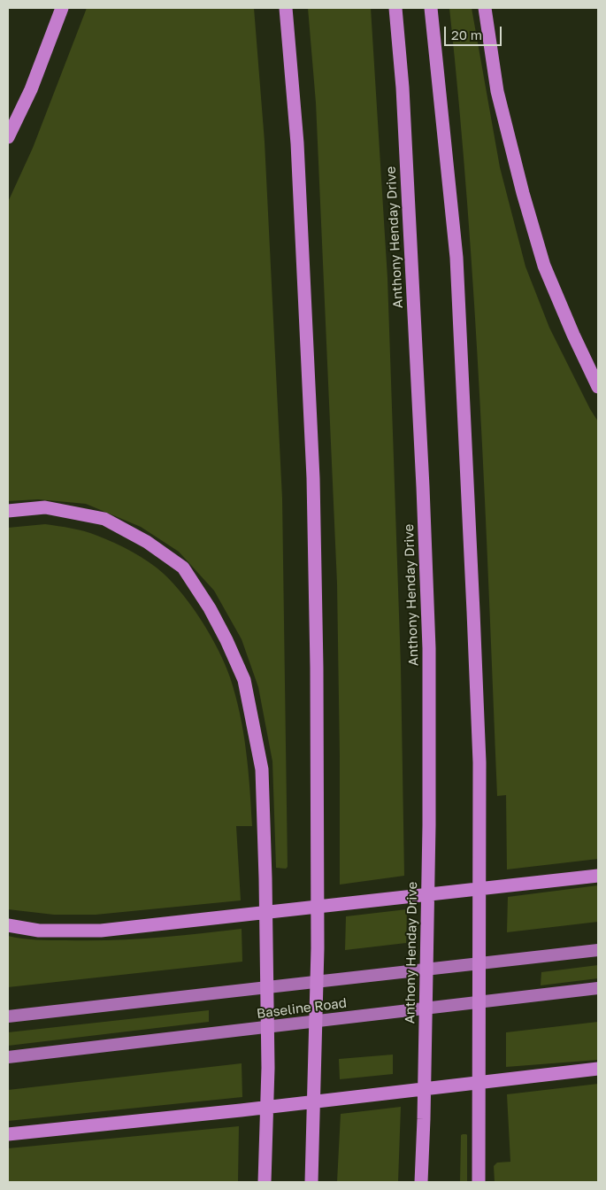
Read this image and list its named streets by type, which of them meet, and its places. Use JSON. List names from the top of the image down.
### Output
{
  "streets": {
    "highway": ["Anthony Henday Drive"],
    "main road": ["Baseline Road"]
  },
  "scale_bar": "20 m"
}
